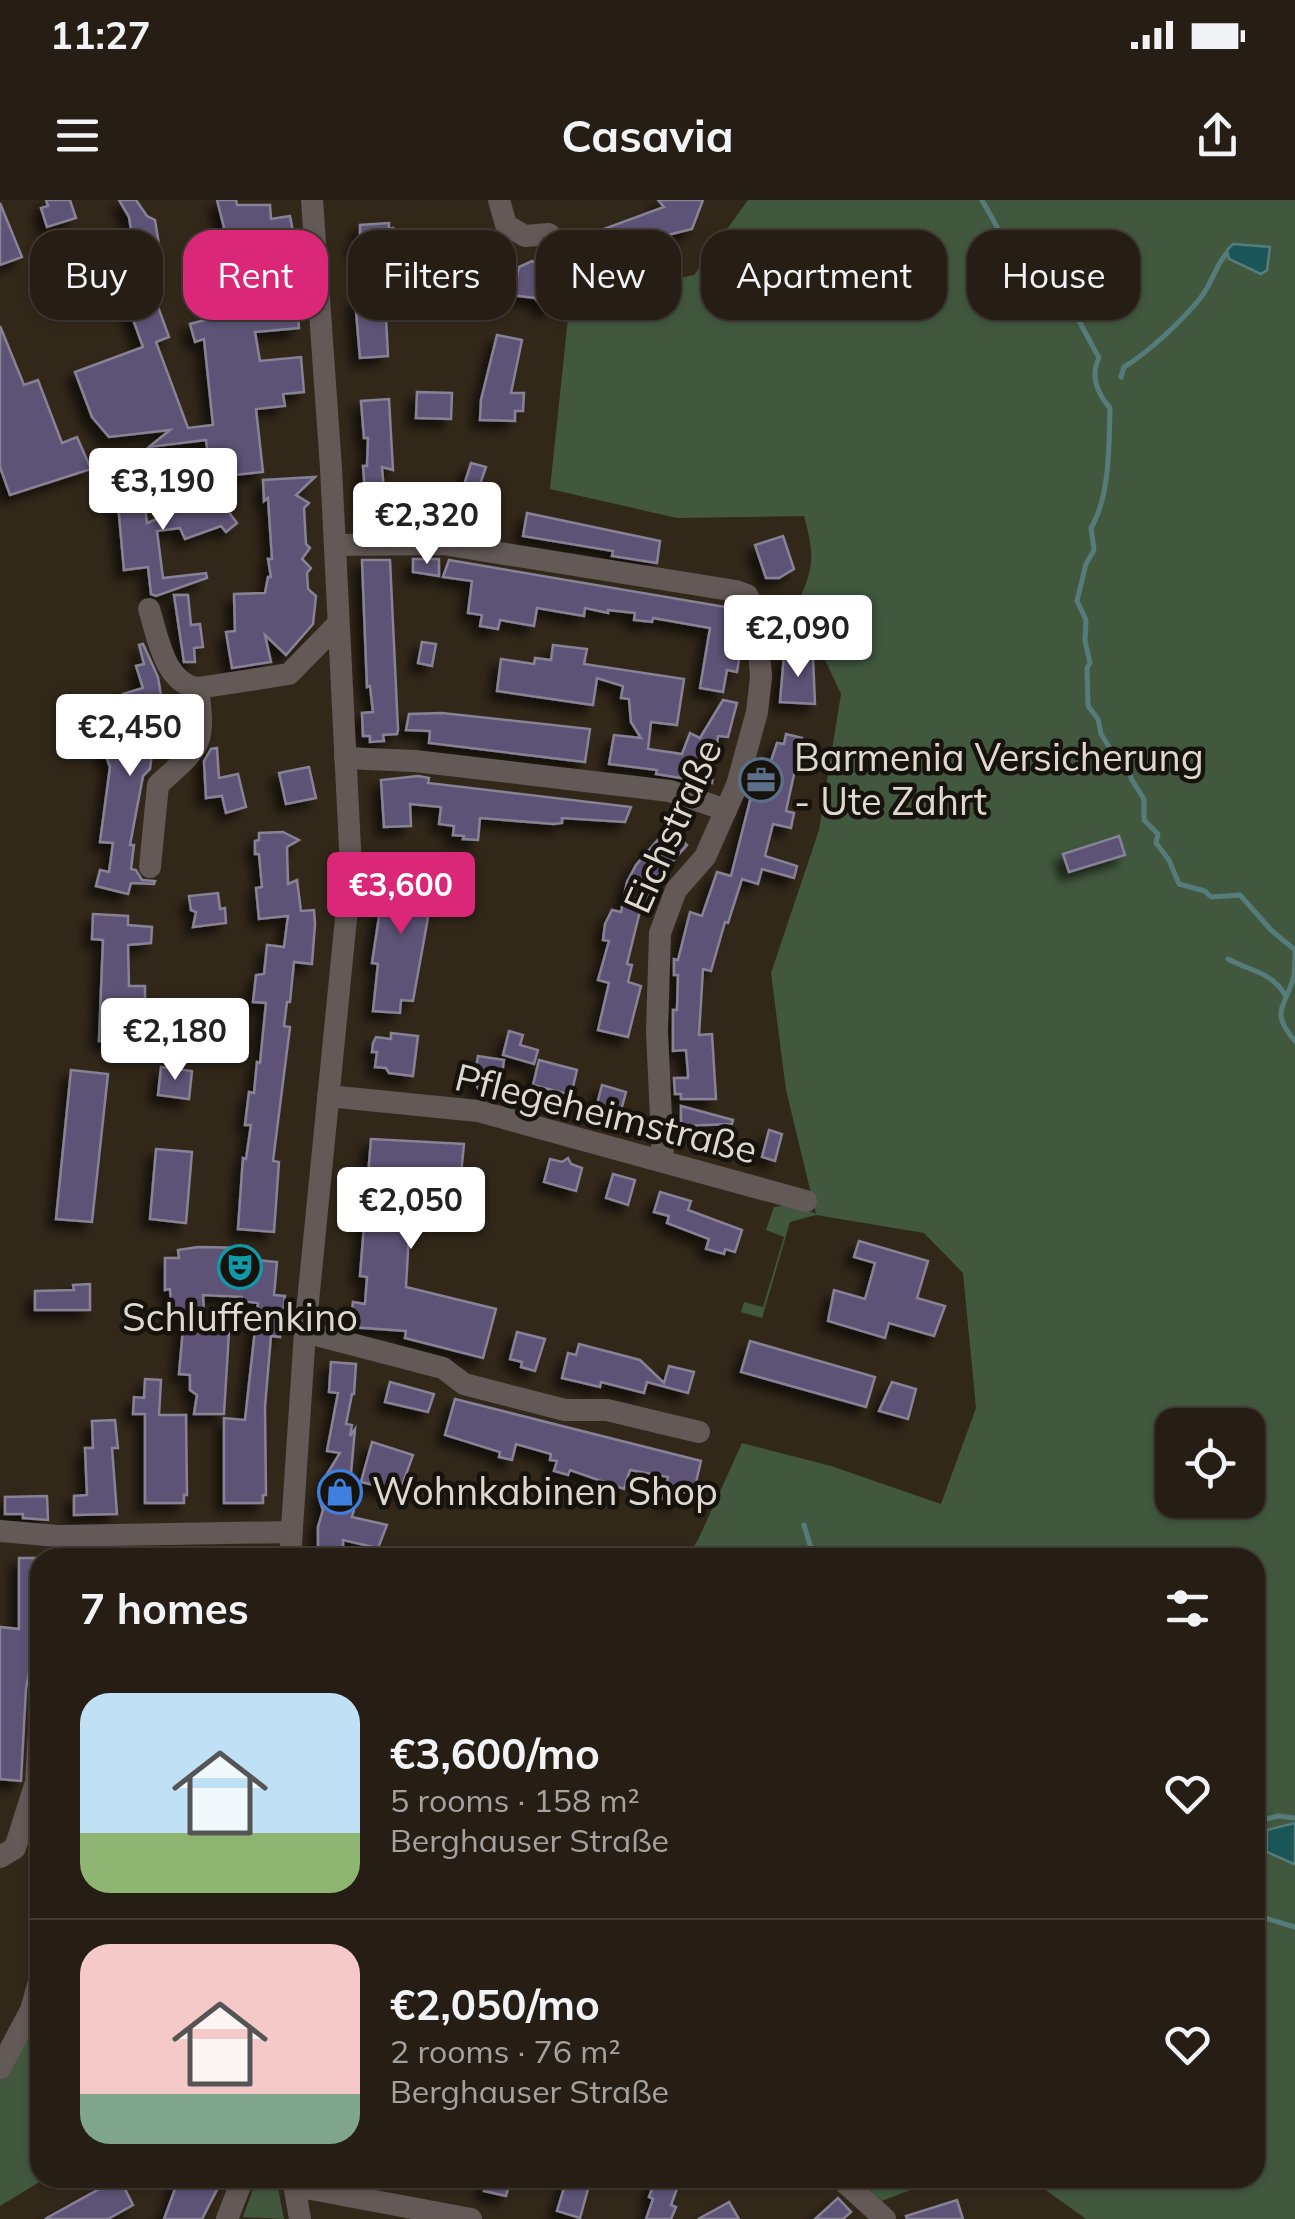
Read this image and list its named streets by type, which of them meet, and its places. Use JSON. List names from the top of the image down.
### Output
{
  "streets": {
    "street": ["Eichstraße", "Pflegeheimstraße"]
  },
  "crossings": [
    ["Eichstraße", "Pflegeheimstraße"]
  ],
  "places": {
    "office": ["Barmenia Versicherung - Ute Zahrt"],
    "theatre": ["Schluffenkino"],
    "shop": ["Wohnkabinen Shop"]
  },
  "page": {
    "status": "11:27",
    "header": "Casavia",
    "chip": [
      "Buy",
      "Rent",
      "Filters",
      "New",
      "Apartment",
      "House"
    ],
    "price": [
      "€3,190",
      "€2,320",
      "€2,090",
      "€2,450",
      "€3,600",
      "€2,180",
      "€2,050"
    ],
    "heading": "7 homes",
    "list": [
      {
        "name": "€3,600/mo",
        "note": "5 rooms · 158 m² · Berghauser Straße"
      },
      {
        "name": "€2,050/mo",
        "note": "2 rooms · 76 m² · Berghauser Straße"
      }
    ]
  }
}
